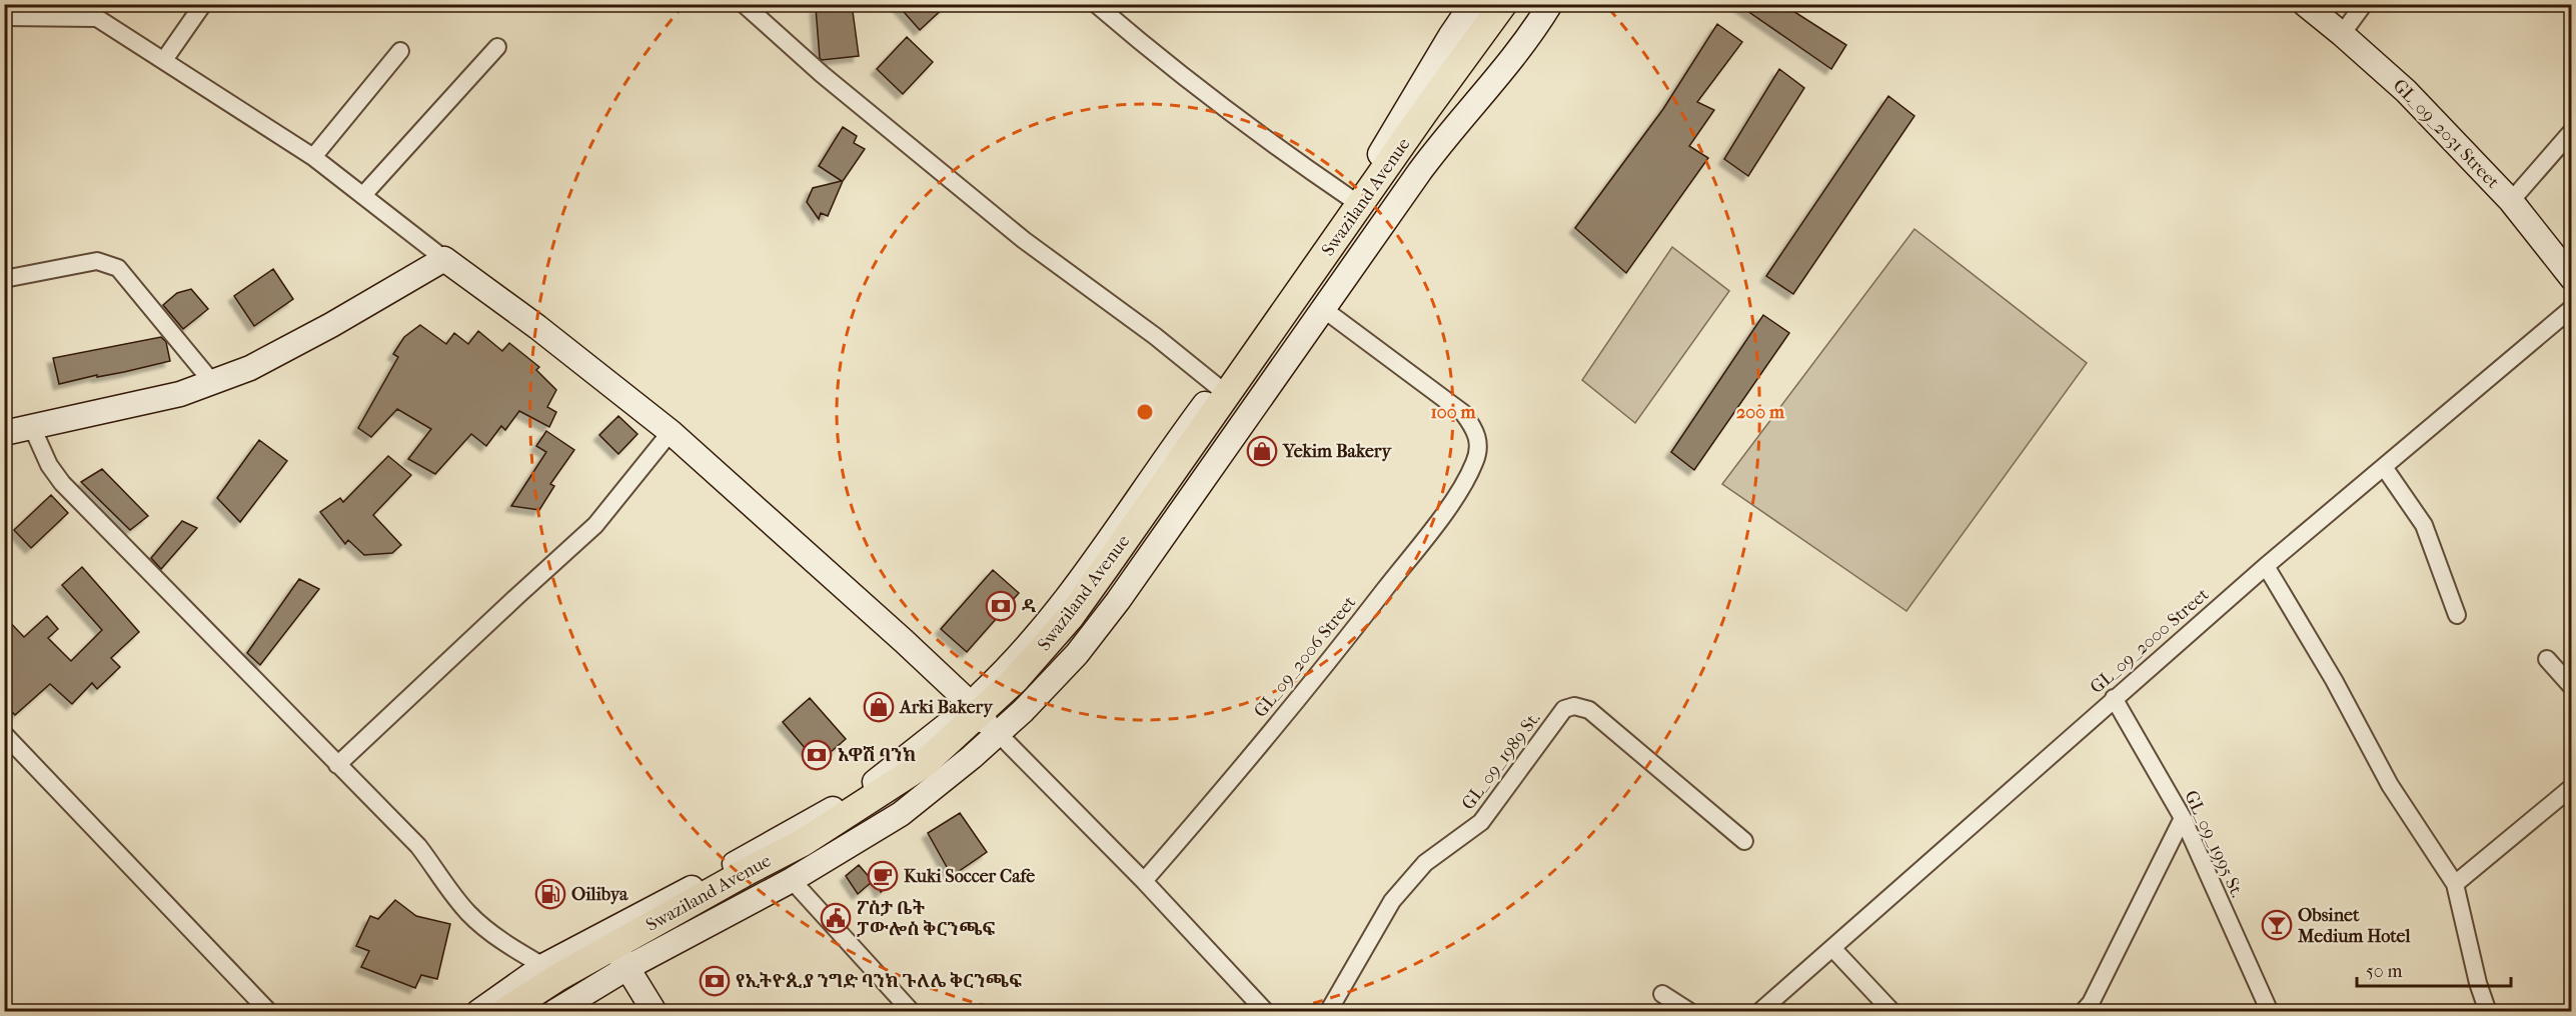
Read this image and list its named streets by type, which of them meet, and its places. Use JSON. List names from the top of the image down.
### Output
{
  "streets": {
    "main road": ["GL_09_2031 Street", "Swaziland Avenue"],
    "street": [
      "GL_09_2000 Street",
      "GL_09_2006 Street",
      "GL_09_1989 St.",
      "GL_09_1995 St."
    ]
  },
  "crossings": [
    ["GL_09_2000 Street", "GL_09_1995 St."]
  ],
  "places": {
    "shop": ["Yekim Bakery", "Arki Bakery"],
    "bank": ["ዳ", "አዋሽ ባንክ", "የኢትዮጲያ ንግድ ባንክ ጉለሌ ቅርንጫፍ"],
    "cafe": ["Kuki Soccer Cafe"],
    "fuel station": ["Oilibya"],
    "public building": ["ፖስታ ቤት ፓውሎስ ቅርንጫፍ"],
    "bar": ["Obsinet Medium Hotel"]
  },
  "scale_bar": "50 m",
  "rings": ["100 m", "200 m"]
}
